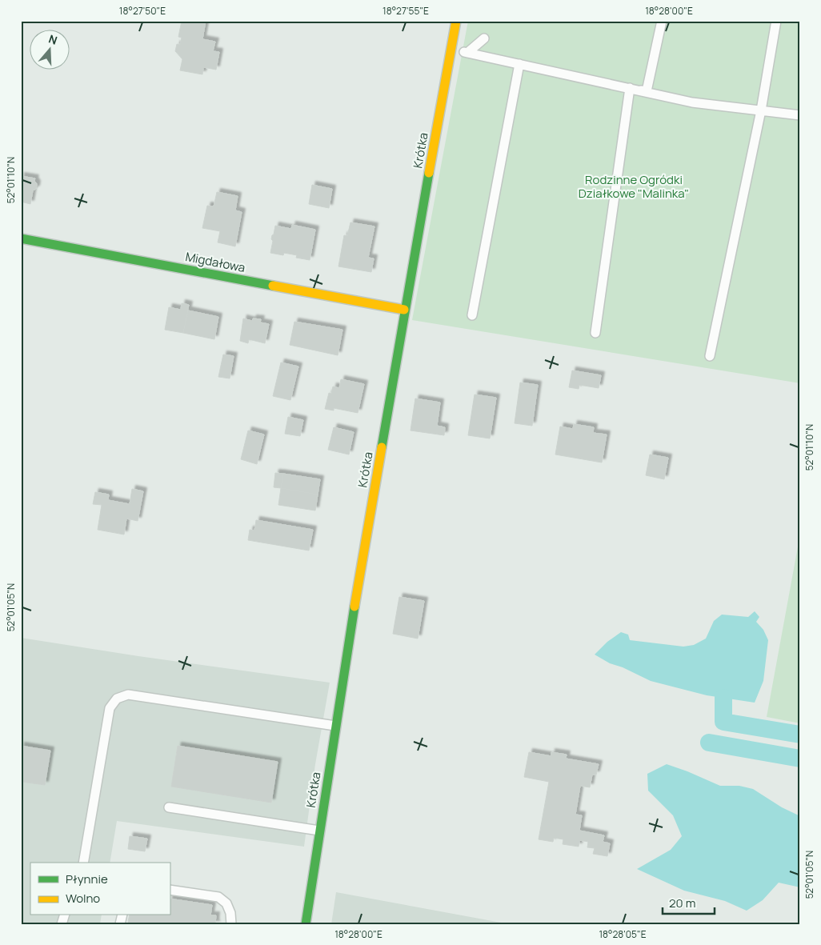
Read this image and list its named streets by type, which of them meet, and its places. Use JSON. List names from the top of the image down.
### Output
{
  "streets": {
    "street": ["Krótka", "Migdałowa"]
  },
  "crossings": [
    ["Krótka", "Migdałowa"]
  ],
  "parks": ["Rodzinne Ogródki Działkowe \"Malinka\""],
  "legend": ["Płynnie", "Wolno"],
  "scale_bar": "20 m",
  "north": "top",
  "coordinates": [
    "18°27'50\"E",
    "18°27'55\"E",
    "18°28'00\"E",
    "52°01'10\"N",
    "52°01'05\"N",
    "18°28'05\"E"
  ]
}
